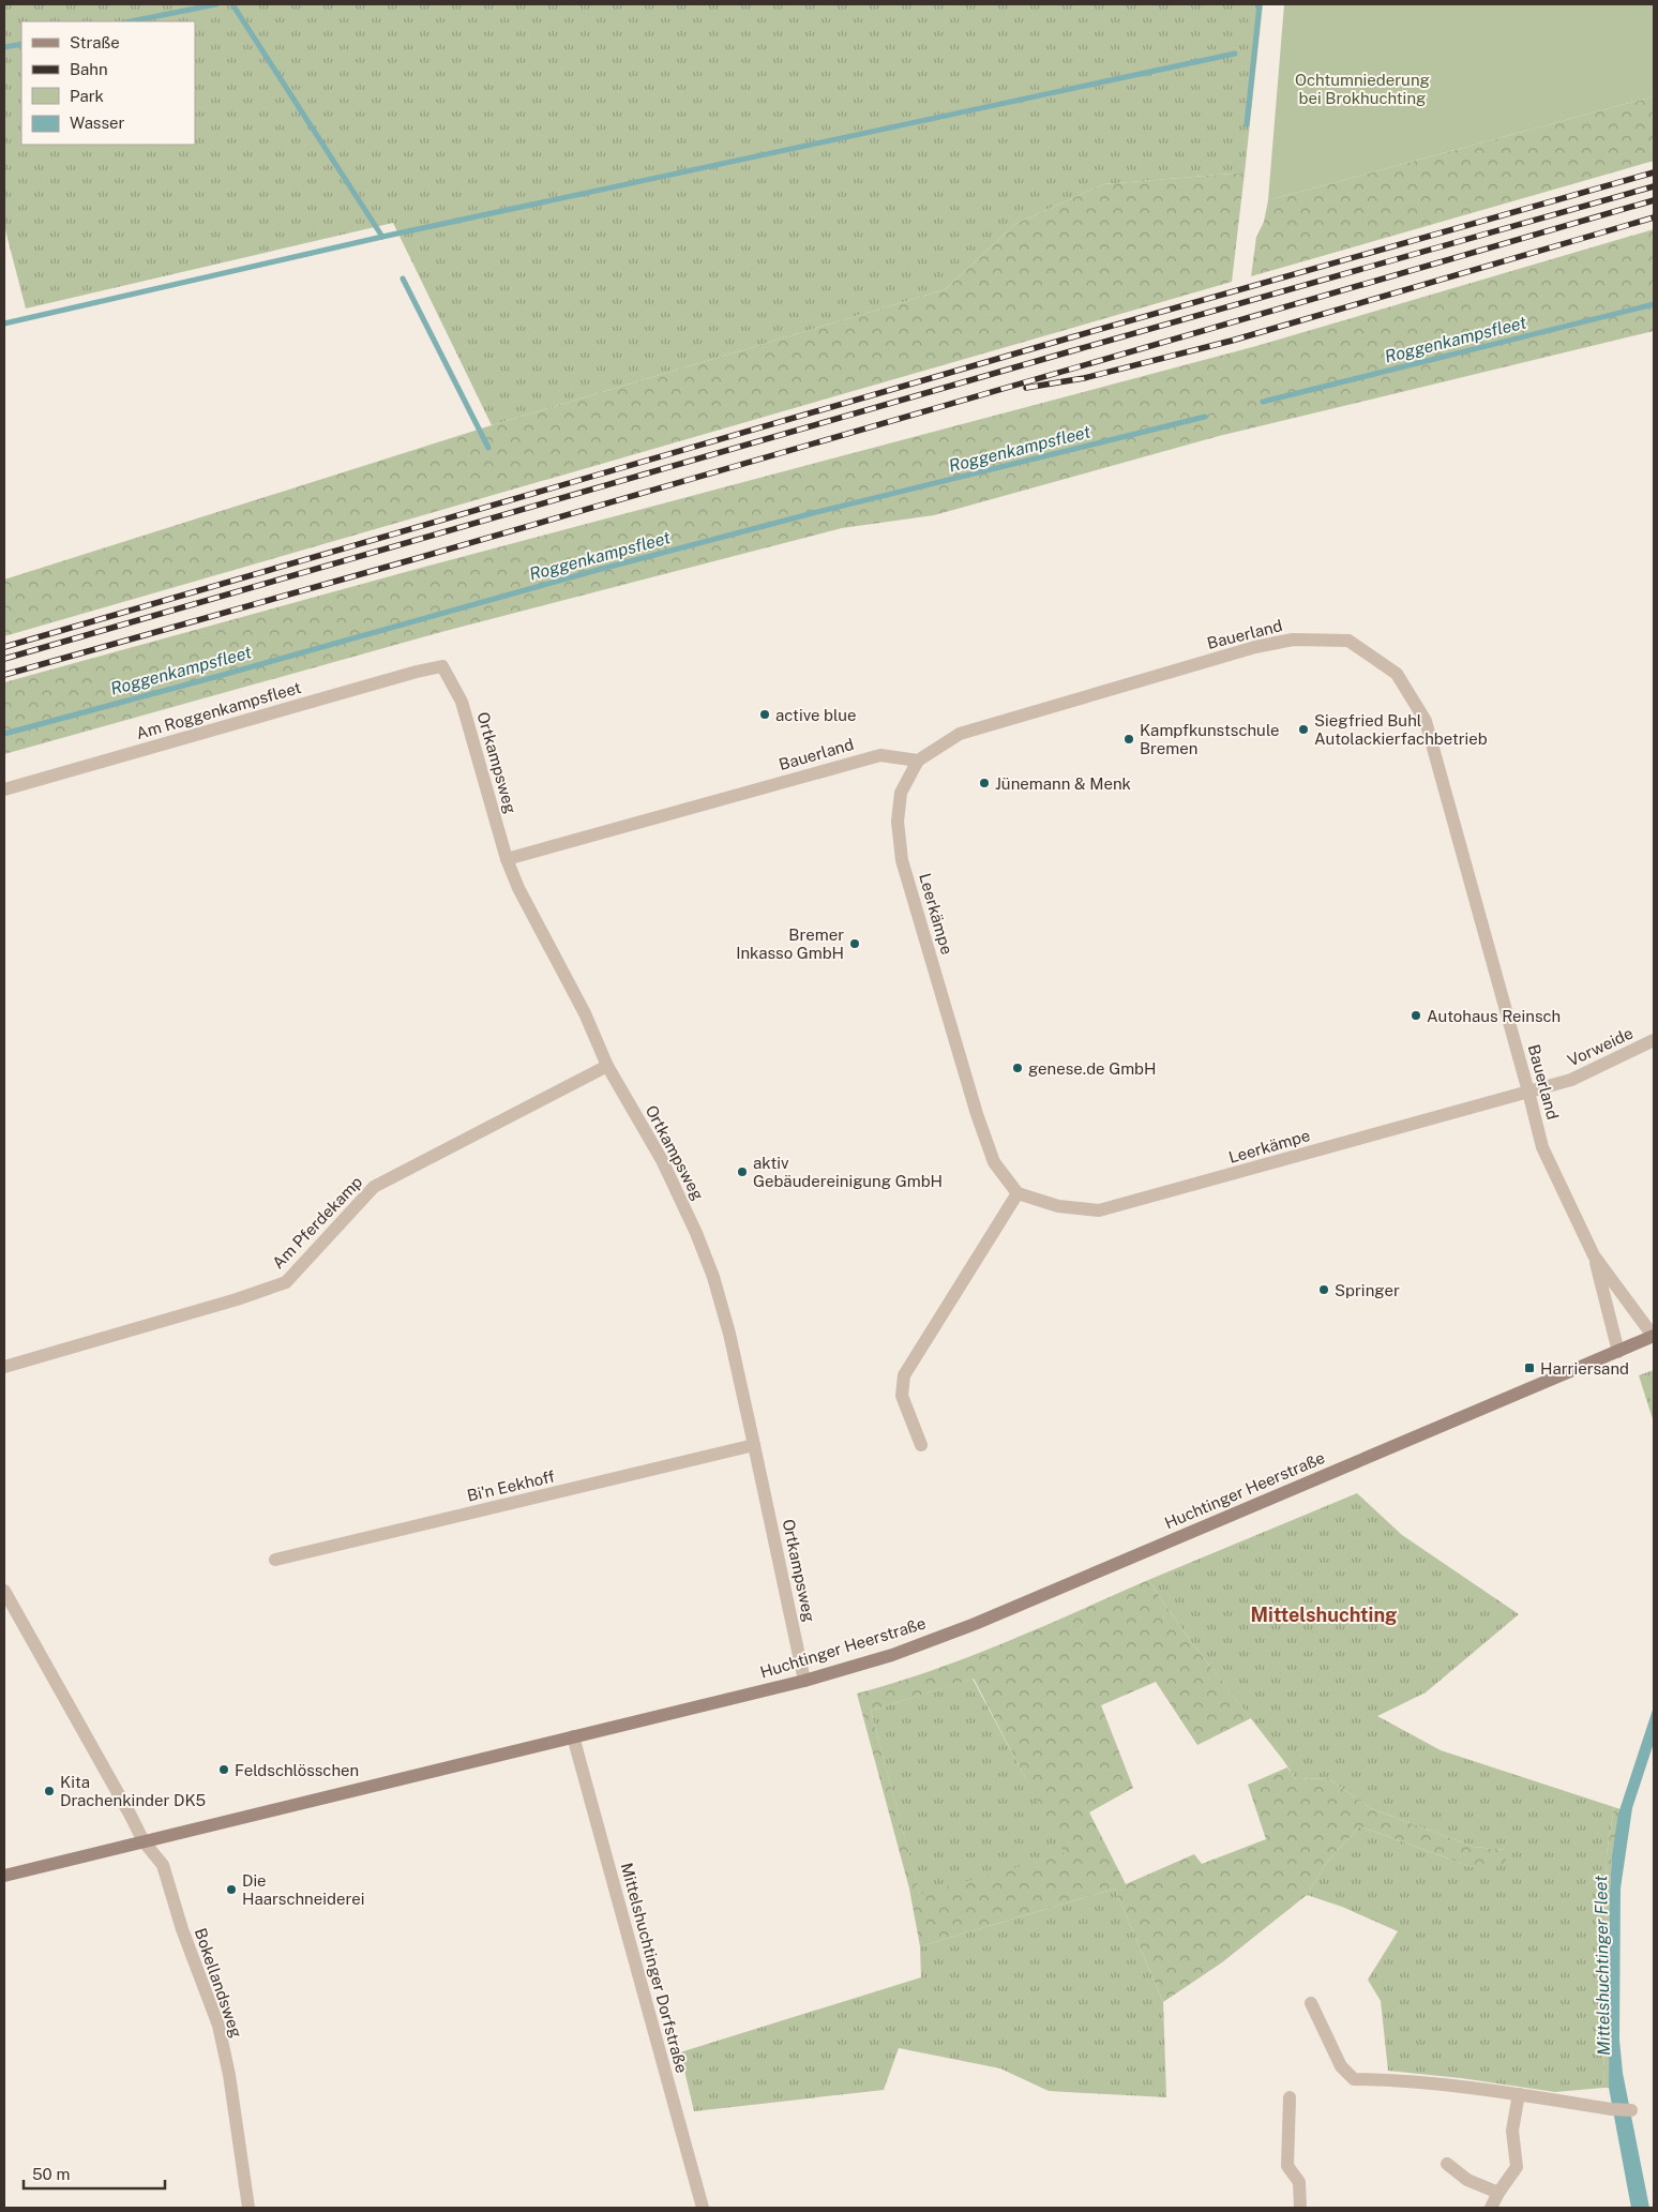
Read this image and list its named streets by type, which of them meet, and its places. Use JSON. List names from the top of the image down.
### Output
{
  "streets": {
    "main road": ["Huchtinger Heerstraße"],
    "street": [
      "Bauerland",
      "Am Roggenkampsfleet",
      "Ortkampsweg",
      "Leerkämpe",
      "Vorweide",
      "Am Pferdekamp",
      "Bi'n Eekhoff",
      "Mittelshuchtinger Dorfstraße",
      "Bokellandsweg"
    ]
  },
  "crossings": [
    ["Bauerland", "Ortkampsweg"],
    ["Bauerland", "Leerkämpe"],
    ["Bauerland", "Vorweide"],
    ["Bauerland", "Huchtinger Heerstraße"],
    ["Am Roggenkampsfleet", "Ortkampsweg"],
    ["Ortkampsweg", "Am Pferdekamp"],
    ["Ortkampsweg", "Bi'n Eekhoff"],
    ["Ortkampsweg", "Huchtinger Heerstraße"],
    ["Leerkämpe", "Vorweide"],
    ["Huchtinger Heerstraße", "Mittelshuchtinger Dorfstraße"],
    ["Huchtinger Heerstraße", "Bokellandsweg"]
  ],
  "districts": ["Mittelshuchting"],
  "water": ["Roggenkampsfleet", "Mittelshuchtinger Fleet"],
  "parks": ["Ochtumniederung bei Brokhuchting"],
  "places": {
    "other": [
      "active blue",
      "Siegfried Buhl Autolackierfachbetrieb",
      "Kampfkunstschule Bremen",
      "Jünemann & Menk",
      "Bremer Inkasso GmbH",
      "Autohaus Reinsch",
      "genese.de GmbH",
      "aktiv Gebäudereinigung GmbH",
      "Springer",
      "Feldschlösschen",
      "Kita Drachenkinder DK5",
      "Die Haarschneiderei"
    ],
    "transit": ["Harriersand"]
  },
  "legend": [
    "Straße",
    "Bahn",
    "Park",
    "Wasser"
  ],
  "scale_bar": "50 m"
}
